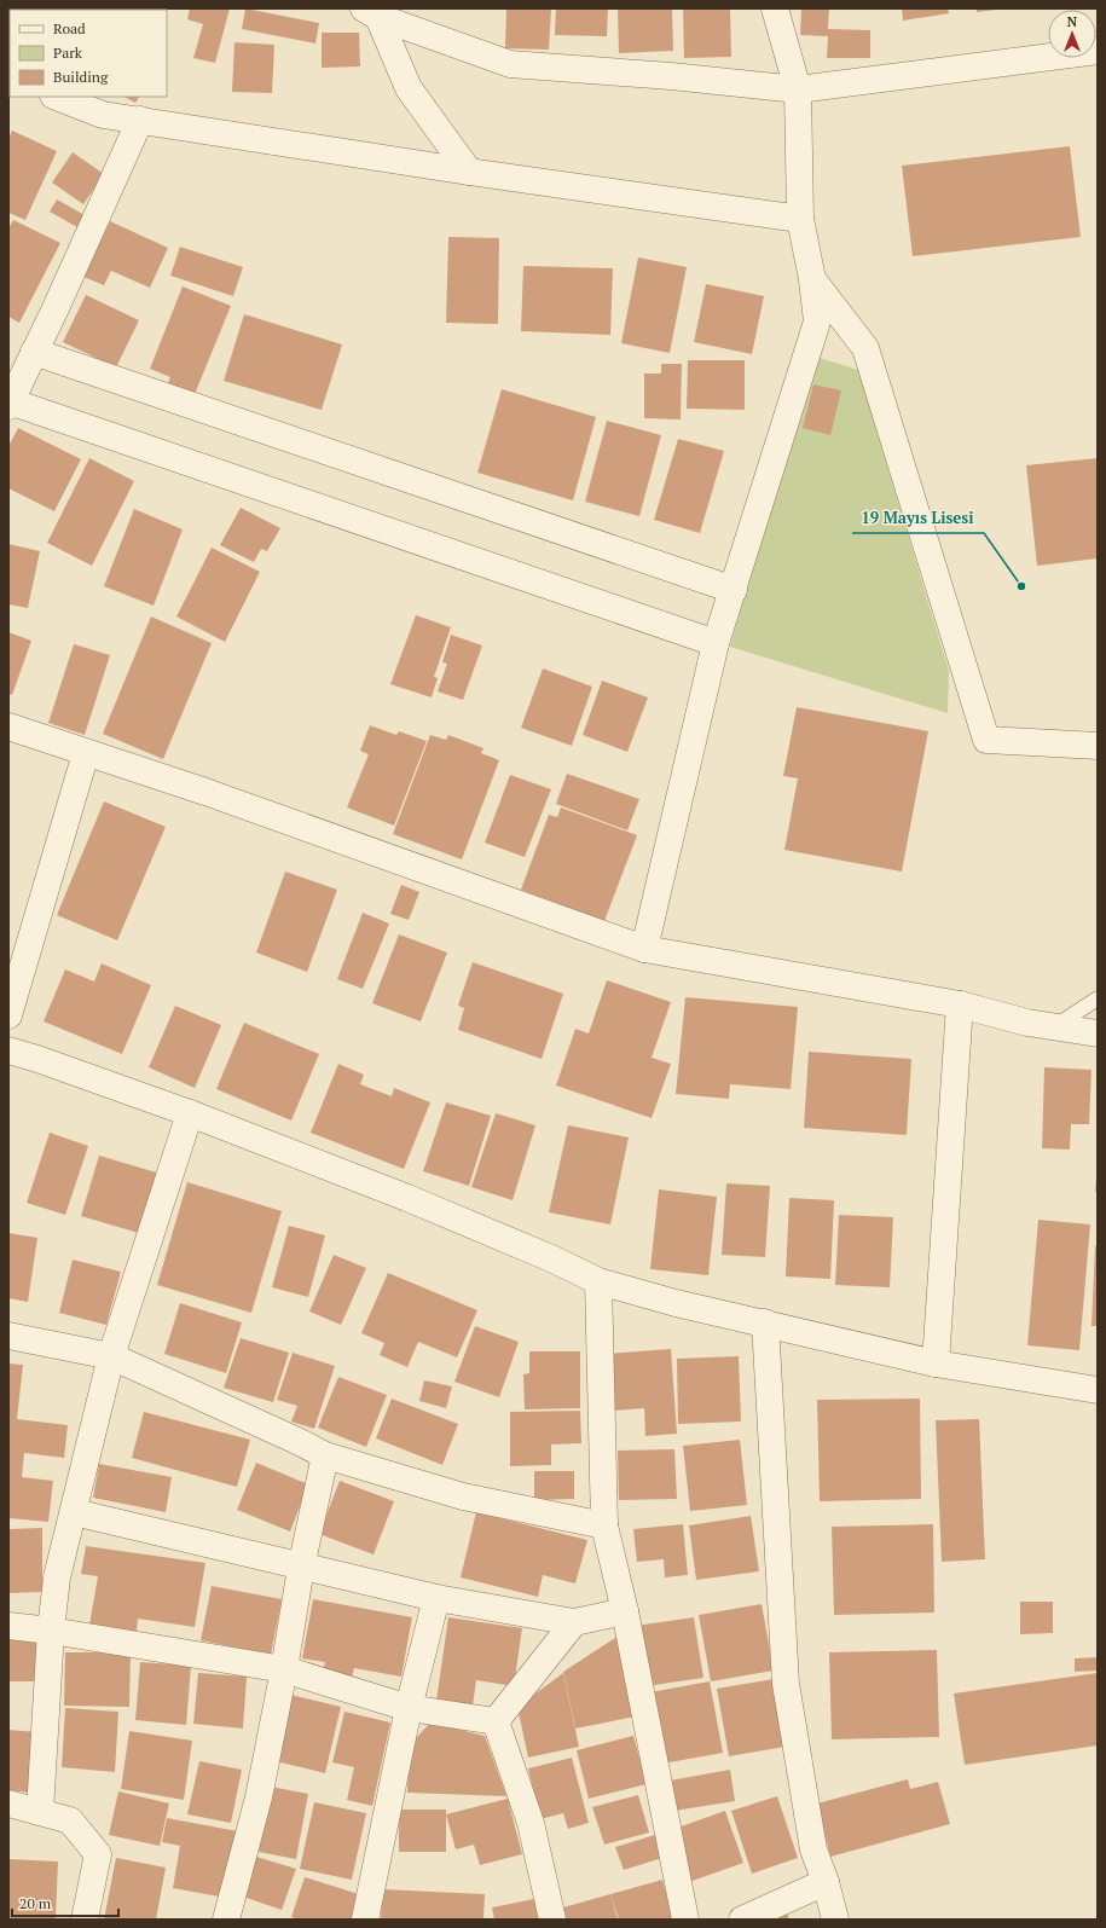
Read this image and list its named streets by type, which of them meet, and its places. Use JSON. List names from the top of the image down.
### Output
{
  "places": ["19 Mayıs Lisesi"],
  "legend": ["Road", "Park", "Building"],
  "scale_bar": "20 m",
  "north": "top"
}
